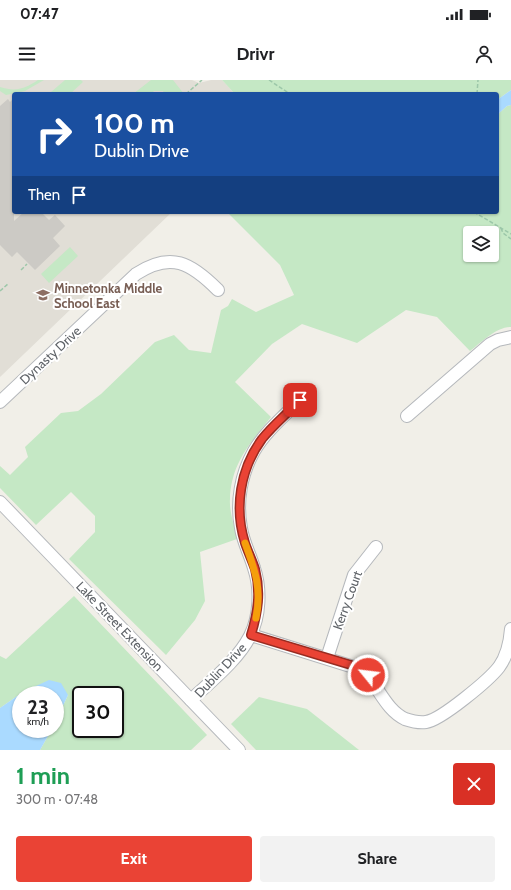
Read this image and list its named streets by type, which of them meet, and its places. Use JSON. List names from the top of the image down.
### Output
{
  "streets": {
    "street": [
      "Dynasty Drive",
      "Kerry Court",
      "Lake Street Extension",
      "Dublin Drive"
    ]
  },
  "crossings": [
    ["Lake Street Extension", "Dublin Drive"]
  ],
  "places": {
    "school or university": ["Minnetonka Middle School East"]
  },
  "page": {
    "status": "07:47",
    "header": "Drivr",
    "turn": ["100 m", "Dublin Drive"],
    "then": "Then",
    "speed": "23 km/h",
    "limit": "30",
    "heading": ["1 min", "300 m · 07:48"],
    "buttons": ["Exit", "Share"]
  }
}
